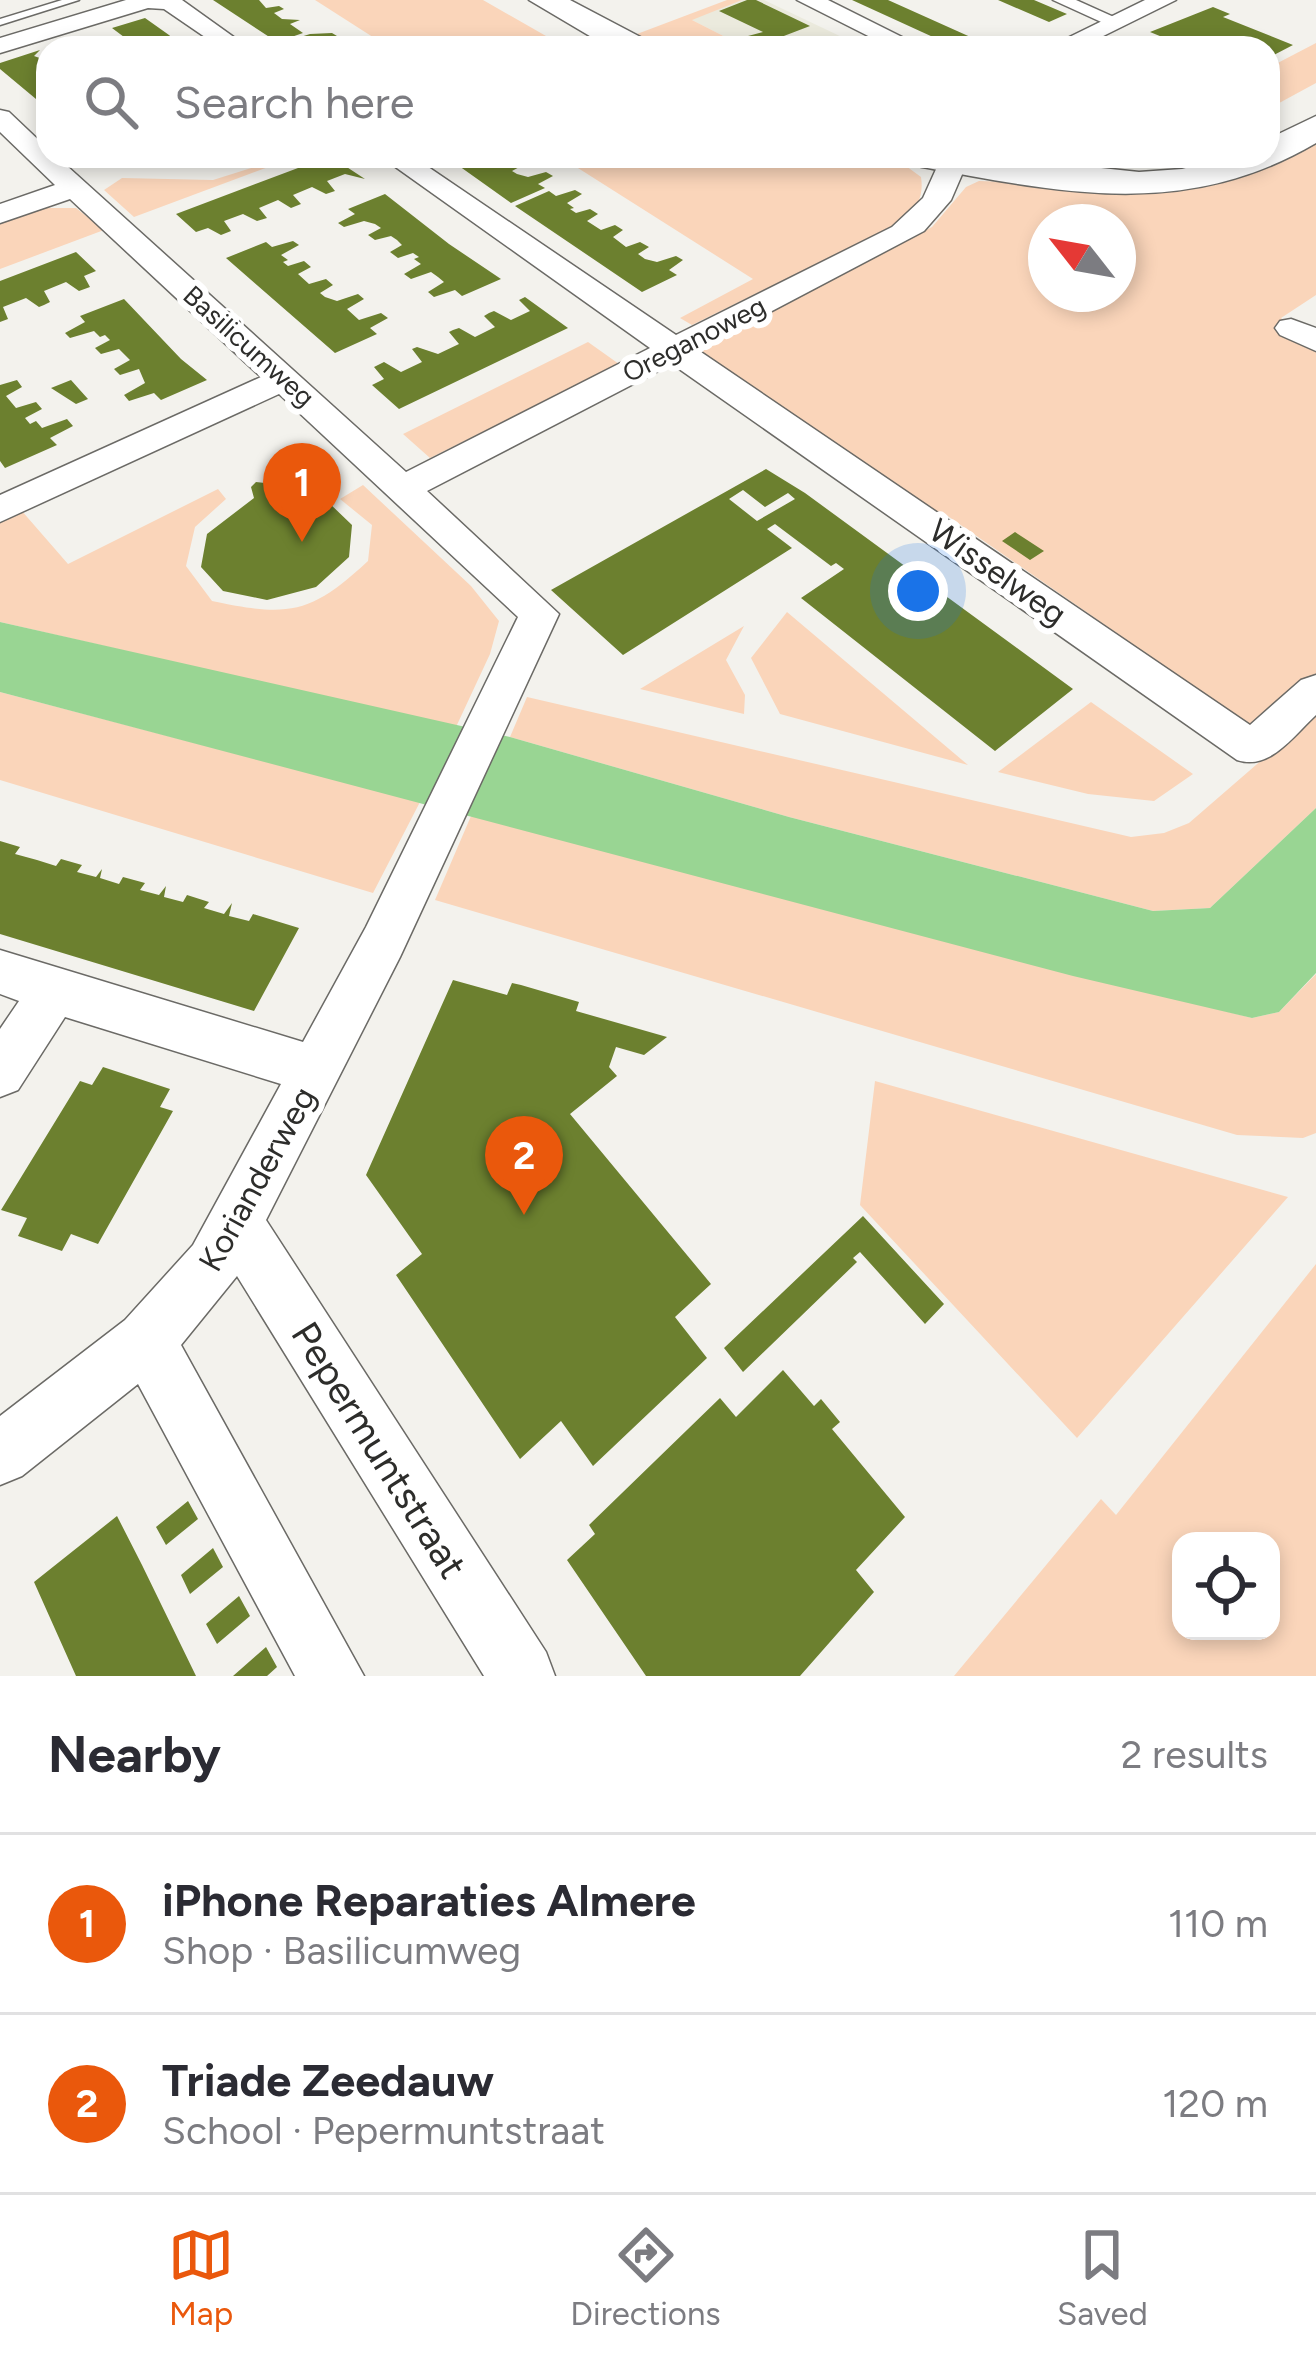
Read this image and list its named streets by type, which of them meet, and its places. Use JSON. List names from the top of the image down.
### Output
{
  "streets": {
    "street": [
      "Oreganoweg",
      "Basilicumweg",
      "Wisselweg",
      "Korianderweg",
      "Pepermuntstraat"
    ]
  },
  "crossings": [
    ["Oreganoweg", "Basilicumweg"],
    ["Oreganoweg", "Wisselweg"],
    ["Basilicumweg", "Korianderweg"],
    ["Korianderweg", "Pepermuntstraat"]
  ],
  "north": "top left",
  "page": {
    "search": "Search here",
    "pins": ["1", "2"],
    "heading": ["Nearby", "2 results"],
    "list": [
      {
        "mark": "1",
        "name": "iPhone Reparaties Almere",
        "note": "Shop · Basilicumweg",
        "value": "110 m"
      },
      {
        "mark": "2",
        "name": "Triade Zeedauw",
        "note": "School · Pepermuntstraat",
        "value": "120 m"
      }
    ],
    "nav": ["Map", "Directions", "Saved"]
  }
}
